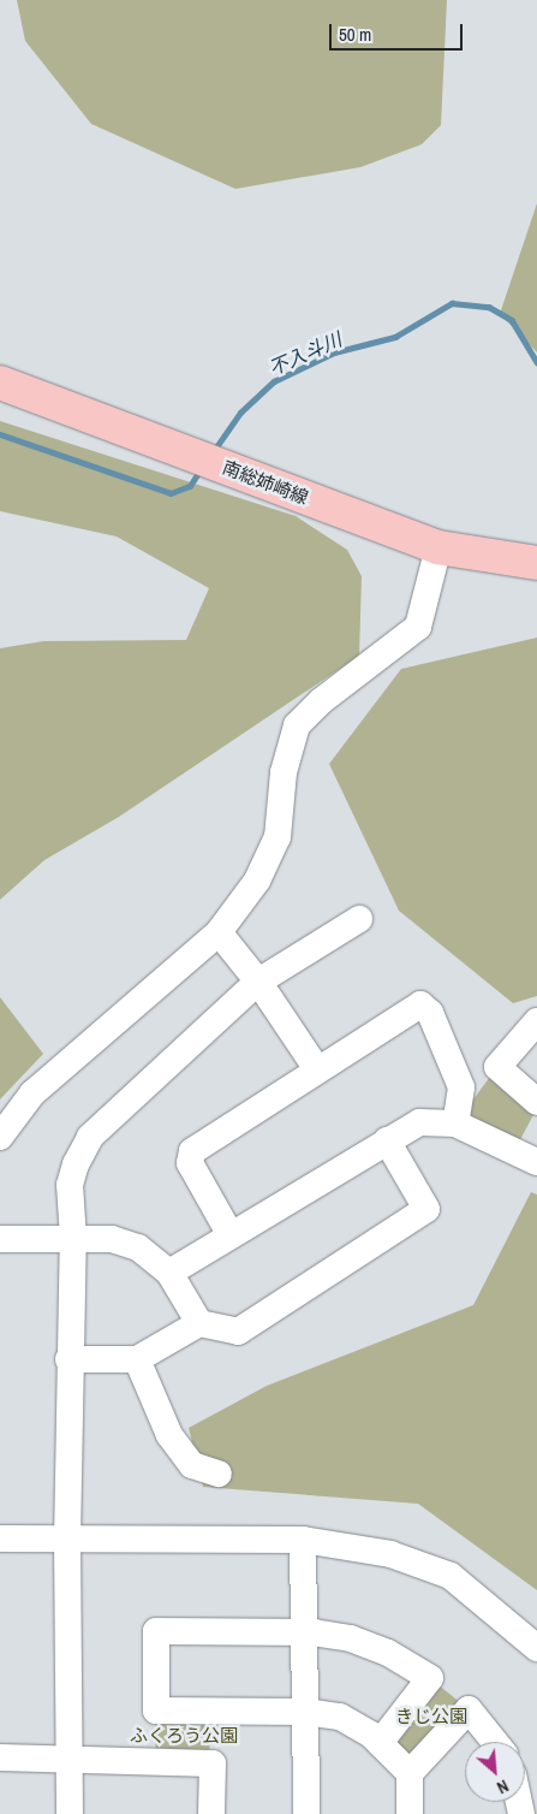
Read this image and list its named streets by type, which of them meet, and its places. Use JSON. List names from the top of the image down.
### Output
{
  "streets": {
    "main road": ["南総姉崎線"]
  },
  "water": ["不入斗川"],
  "parks": ["きじ公園", "ふくろう公園"],
  "scale_bar": "50 m",
  "north": "bottom right"
}
